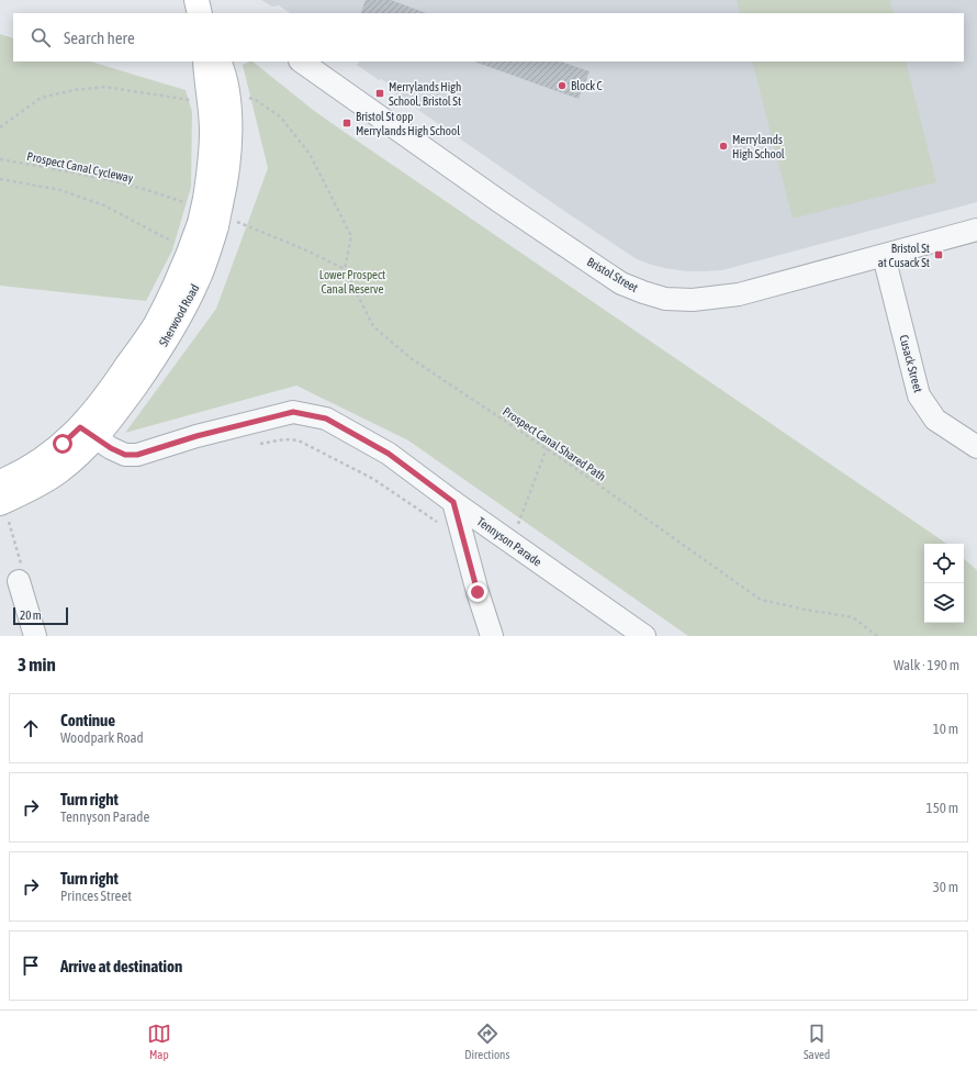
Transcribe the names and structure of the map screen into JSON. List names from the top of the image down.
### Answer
{
  "streets": {
    "main road": ["Sherwood Road"],
    "street": ["Bristol Street", "Cusack Street", "Tennyson Parade"],
    "path": ["Prospect Canal Cycleway", "Prospect Canal Shared Path"]
  },
  "crossings": [
    ["Bristol Street", "Cusack Street"],
    ["Sherwood Road", "Tennyson Parade"]
  ],
  "parks": ["Lower Prospect Canal Reserve"],
  "places": {
    "other": ["Block C", "Merrylands High School"],
    "transit": ["Merrylands High School, Bristol St", "Bristol St opp Merrylands High School", "Bristol St at Cusack St"]
  },
  "scale_bar": "20 m",
  "page": {
    "search": "Search here",
    "scale": "20 m",
    "heading": ["3 min", "Walk · 190 m"],
    "list": [
      ["Continue", "Woodpark Road", "10 m"],
      ["Turn right", "Tennyson Parade", "150 m"],
      ["Turn right", "Princes Street", "30 m"],
      "Arrive at destination"
    ],
    "nav": ["Map", "Directions", "Saved"]
  }
}
